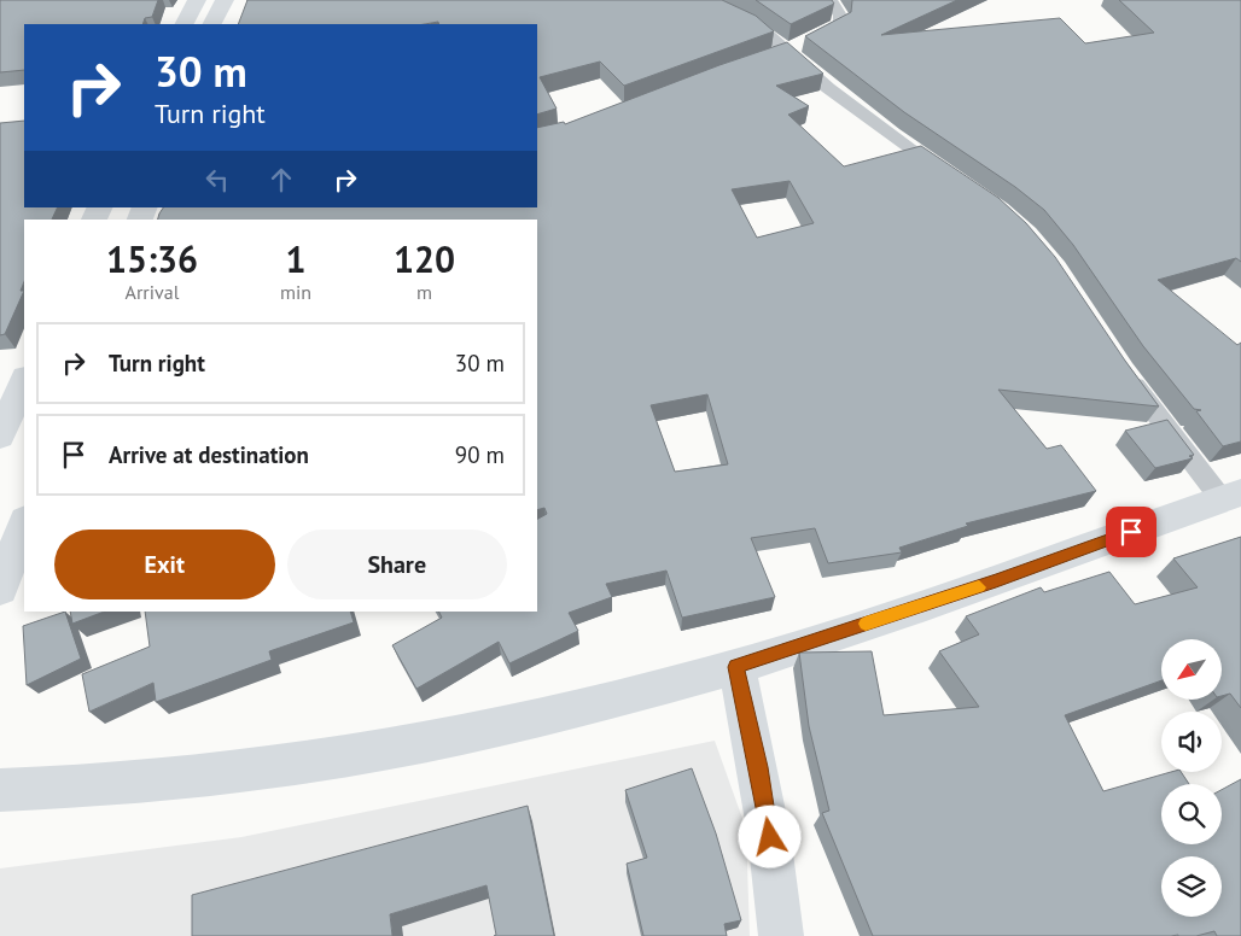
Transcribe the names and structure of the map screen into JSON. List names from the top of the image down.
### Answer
{
  "north": "bottom left",
  "page": {
    "turn": ["30 m", "Turn right"],
    "eta": [
      "15:36",
      "Arrival",
      "1",
      "min",
      "120",
      "m"
    ],
    "list": [
      {
        "name": "Turn right",
        "value": "30 m"
      },
      {
        "name": "Arrive at destination",
        "value": "90 m"
      }
    ],
    "buttons": ["Exit", "Share"]
  }
}
